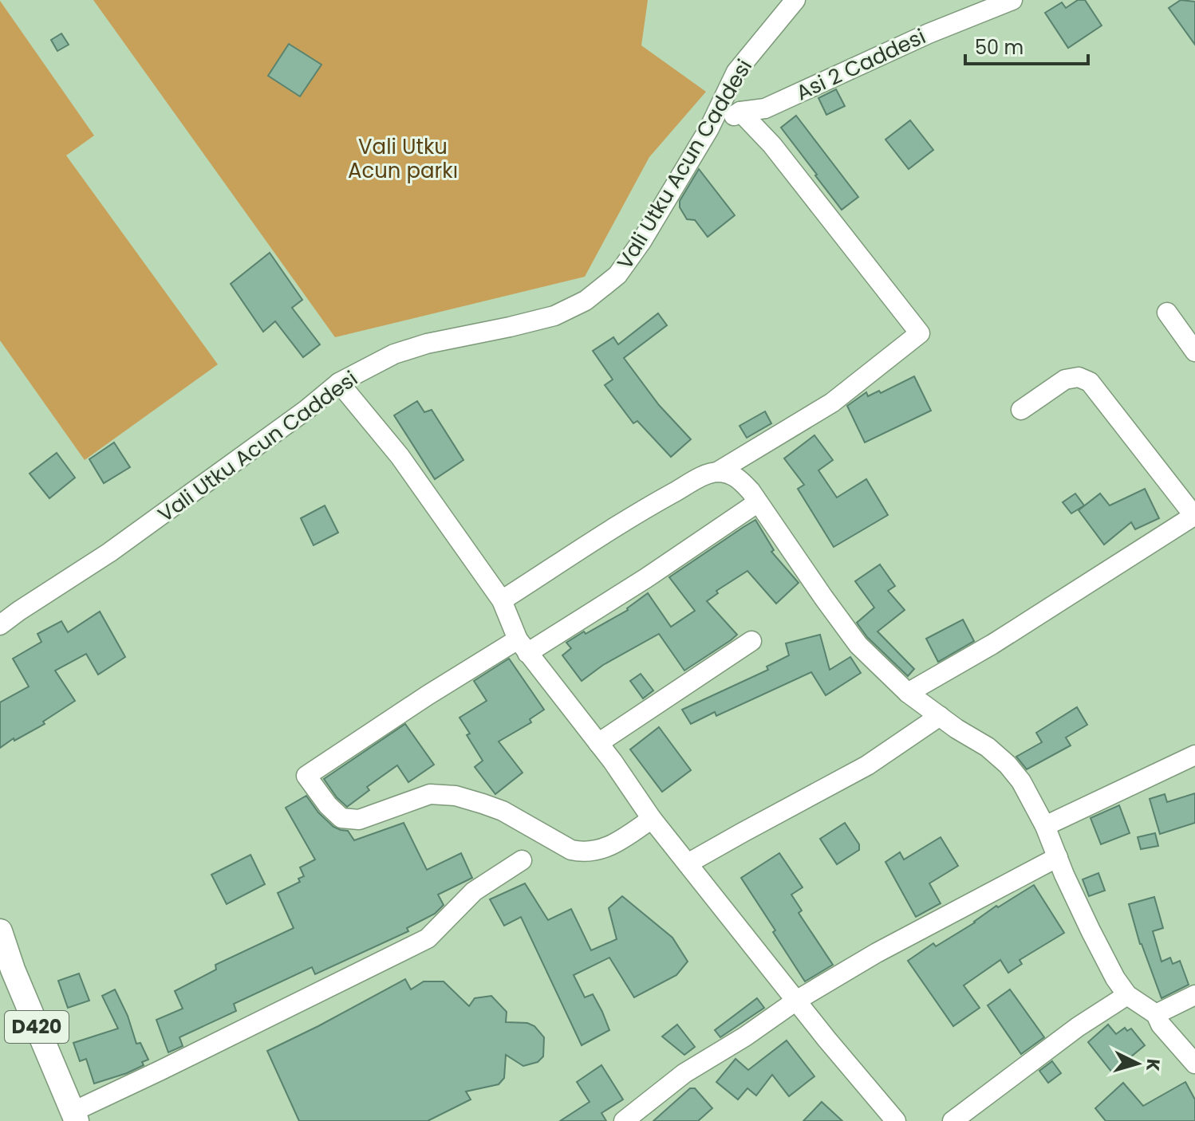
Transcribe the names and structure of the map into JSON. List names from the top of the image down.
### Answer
{
  "streets": {
    "main road": ["D420"],
    "street": ["Asi 2 Caddesi", "Vali Utku Acun Caddesi"]
  },
  "crossings": [
    ["Asi 2 Caddesi", "Vali Utku Acun Caddesi"]
  ],
  "parks": ["Vali Utku Acun parkı"],
  "scale_bar": "50 m",
  "north": "right"
}
